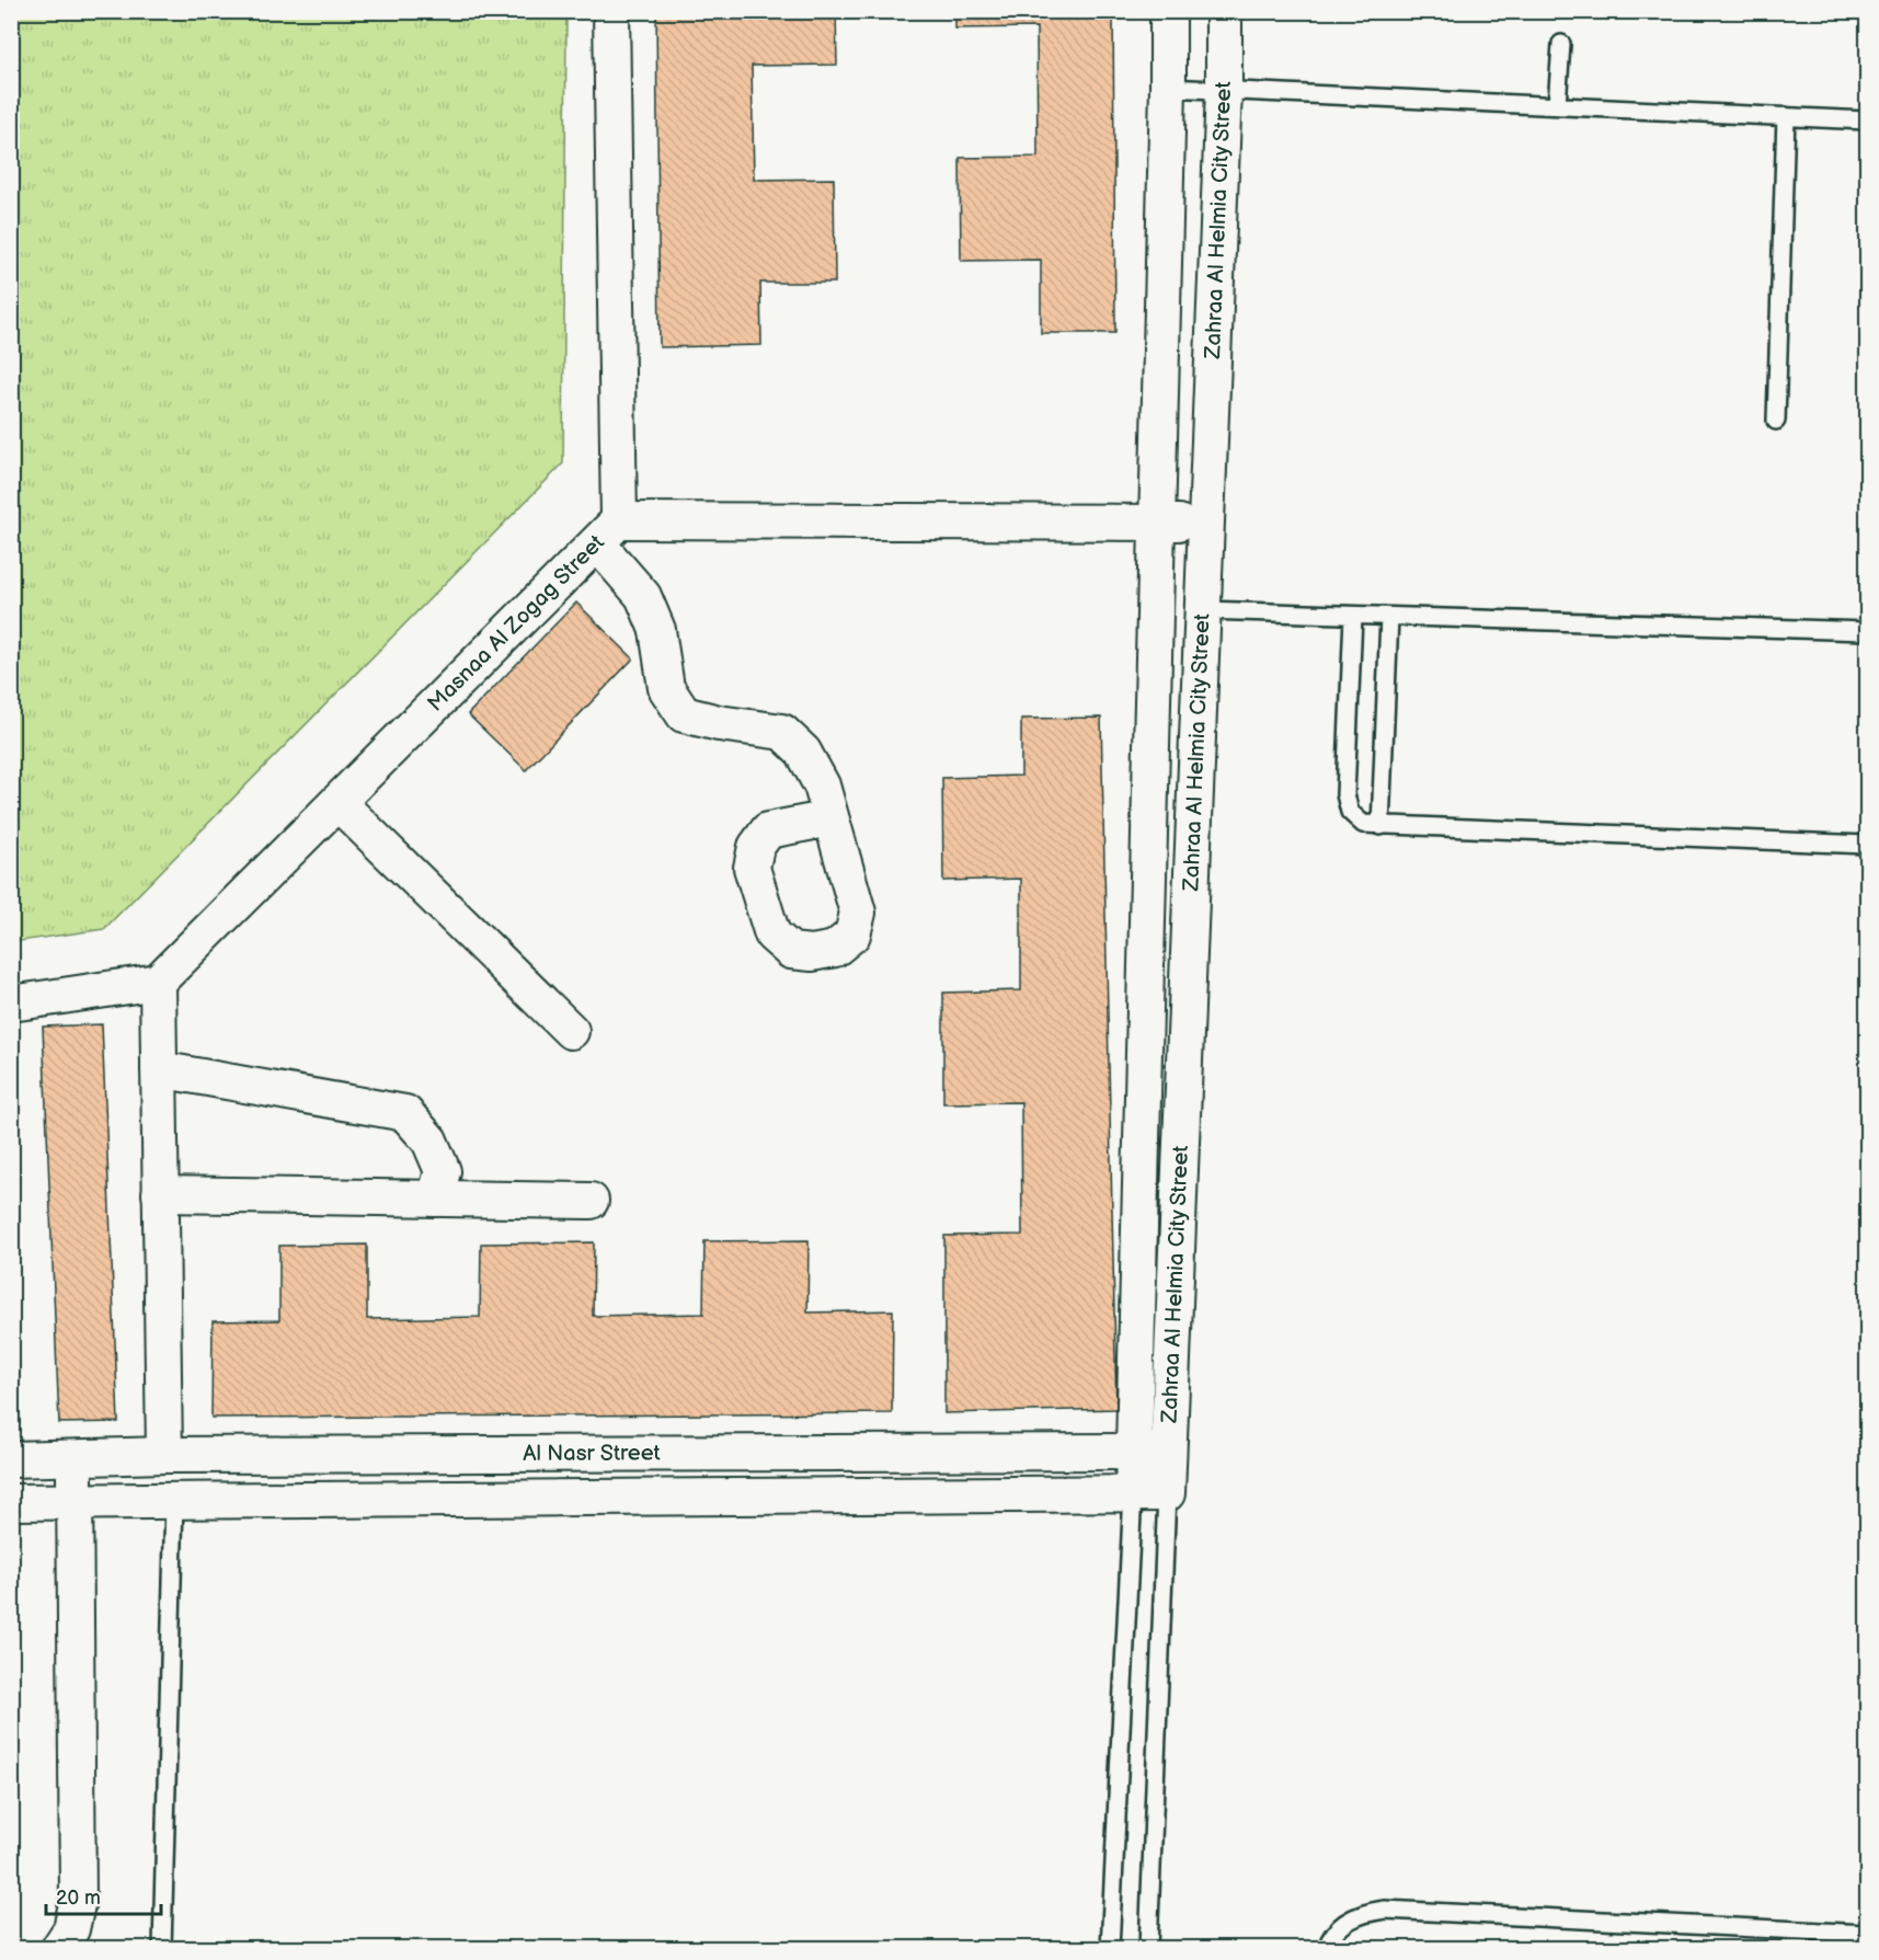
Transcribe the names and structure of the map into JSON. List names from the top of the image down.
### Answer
{
  "streets": {
    "street": ["Zahraa Al Helmia City Street", "Masnaa Al Zogag Street", "Al Nasr Street"]
  },
  "crossings": [
    ["Zahraa Al Helmia City Street", "Al Nasr Street"]
  ],
  "scale_bar": "20 m"
}
